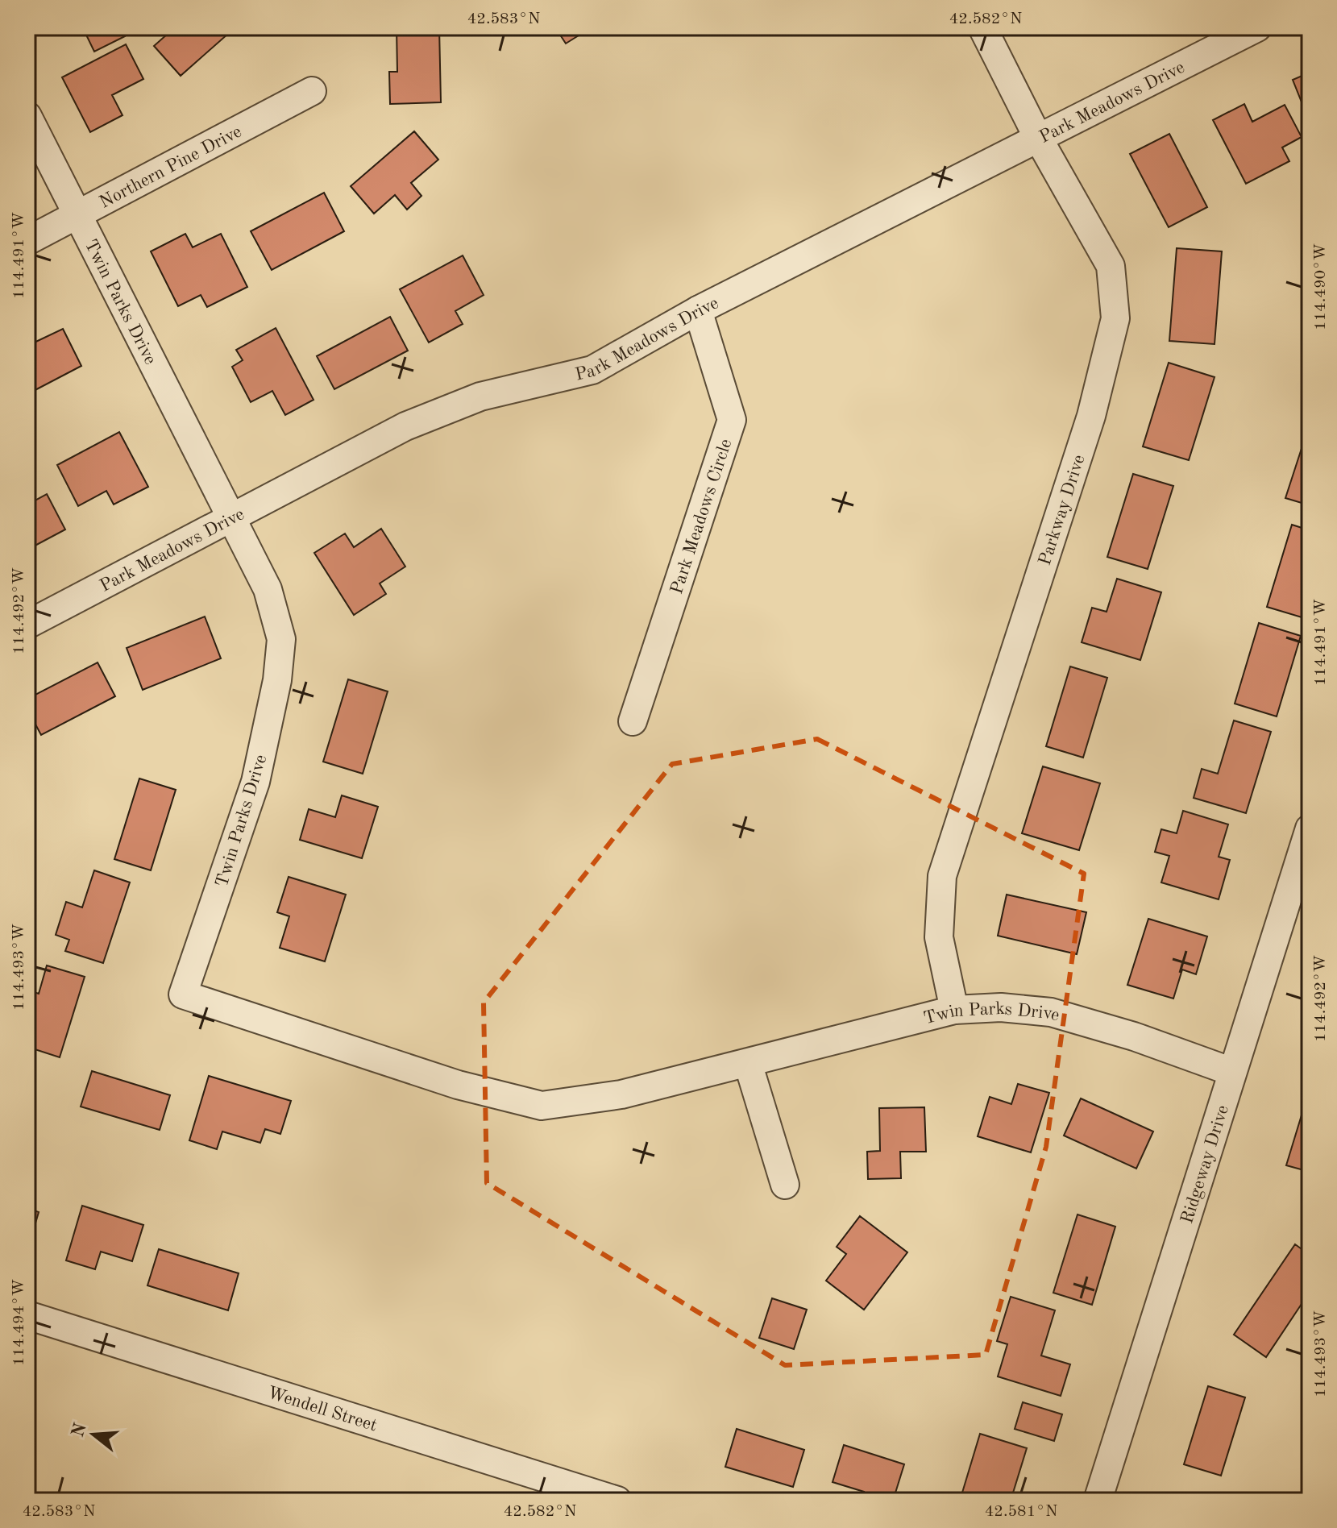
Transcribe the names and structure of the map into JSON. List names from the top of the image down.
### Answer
{
  "streets": {
    "street": [
      "Park Meadows Drive",
      "Northern Pine Drive",
      "Twin Parks Drive",
      "Parkway Drive",
      "Park Meadows Circle",
      "Ridgeway Drive",
      "Wendell Street"
    ]
  },
  "crossings": [
    ["Park Meadows Drive", "Twin Parks Drive"],
    ["Park Meadows Drive", "Parkway Drive"],
    ["Park Meadows Drive", "Park Meadows Circle"],
    ["Northern Pine Drive", "Twin Parks Drive"],
    ["Twin Parks Drive", "Parkway Drive"],
    ["Twin Parks Drive", "Ridgeway Drive"]
  ],
  "north": "left",
  "coordinates": [
    "42.583°N",
    "42.582°N",
    "114.491°W",
    "114.490°W",
    "114.492°W",
    "114.493°W",
    "114.494°W",
    "42.581°N"
  ]
}
